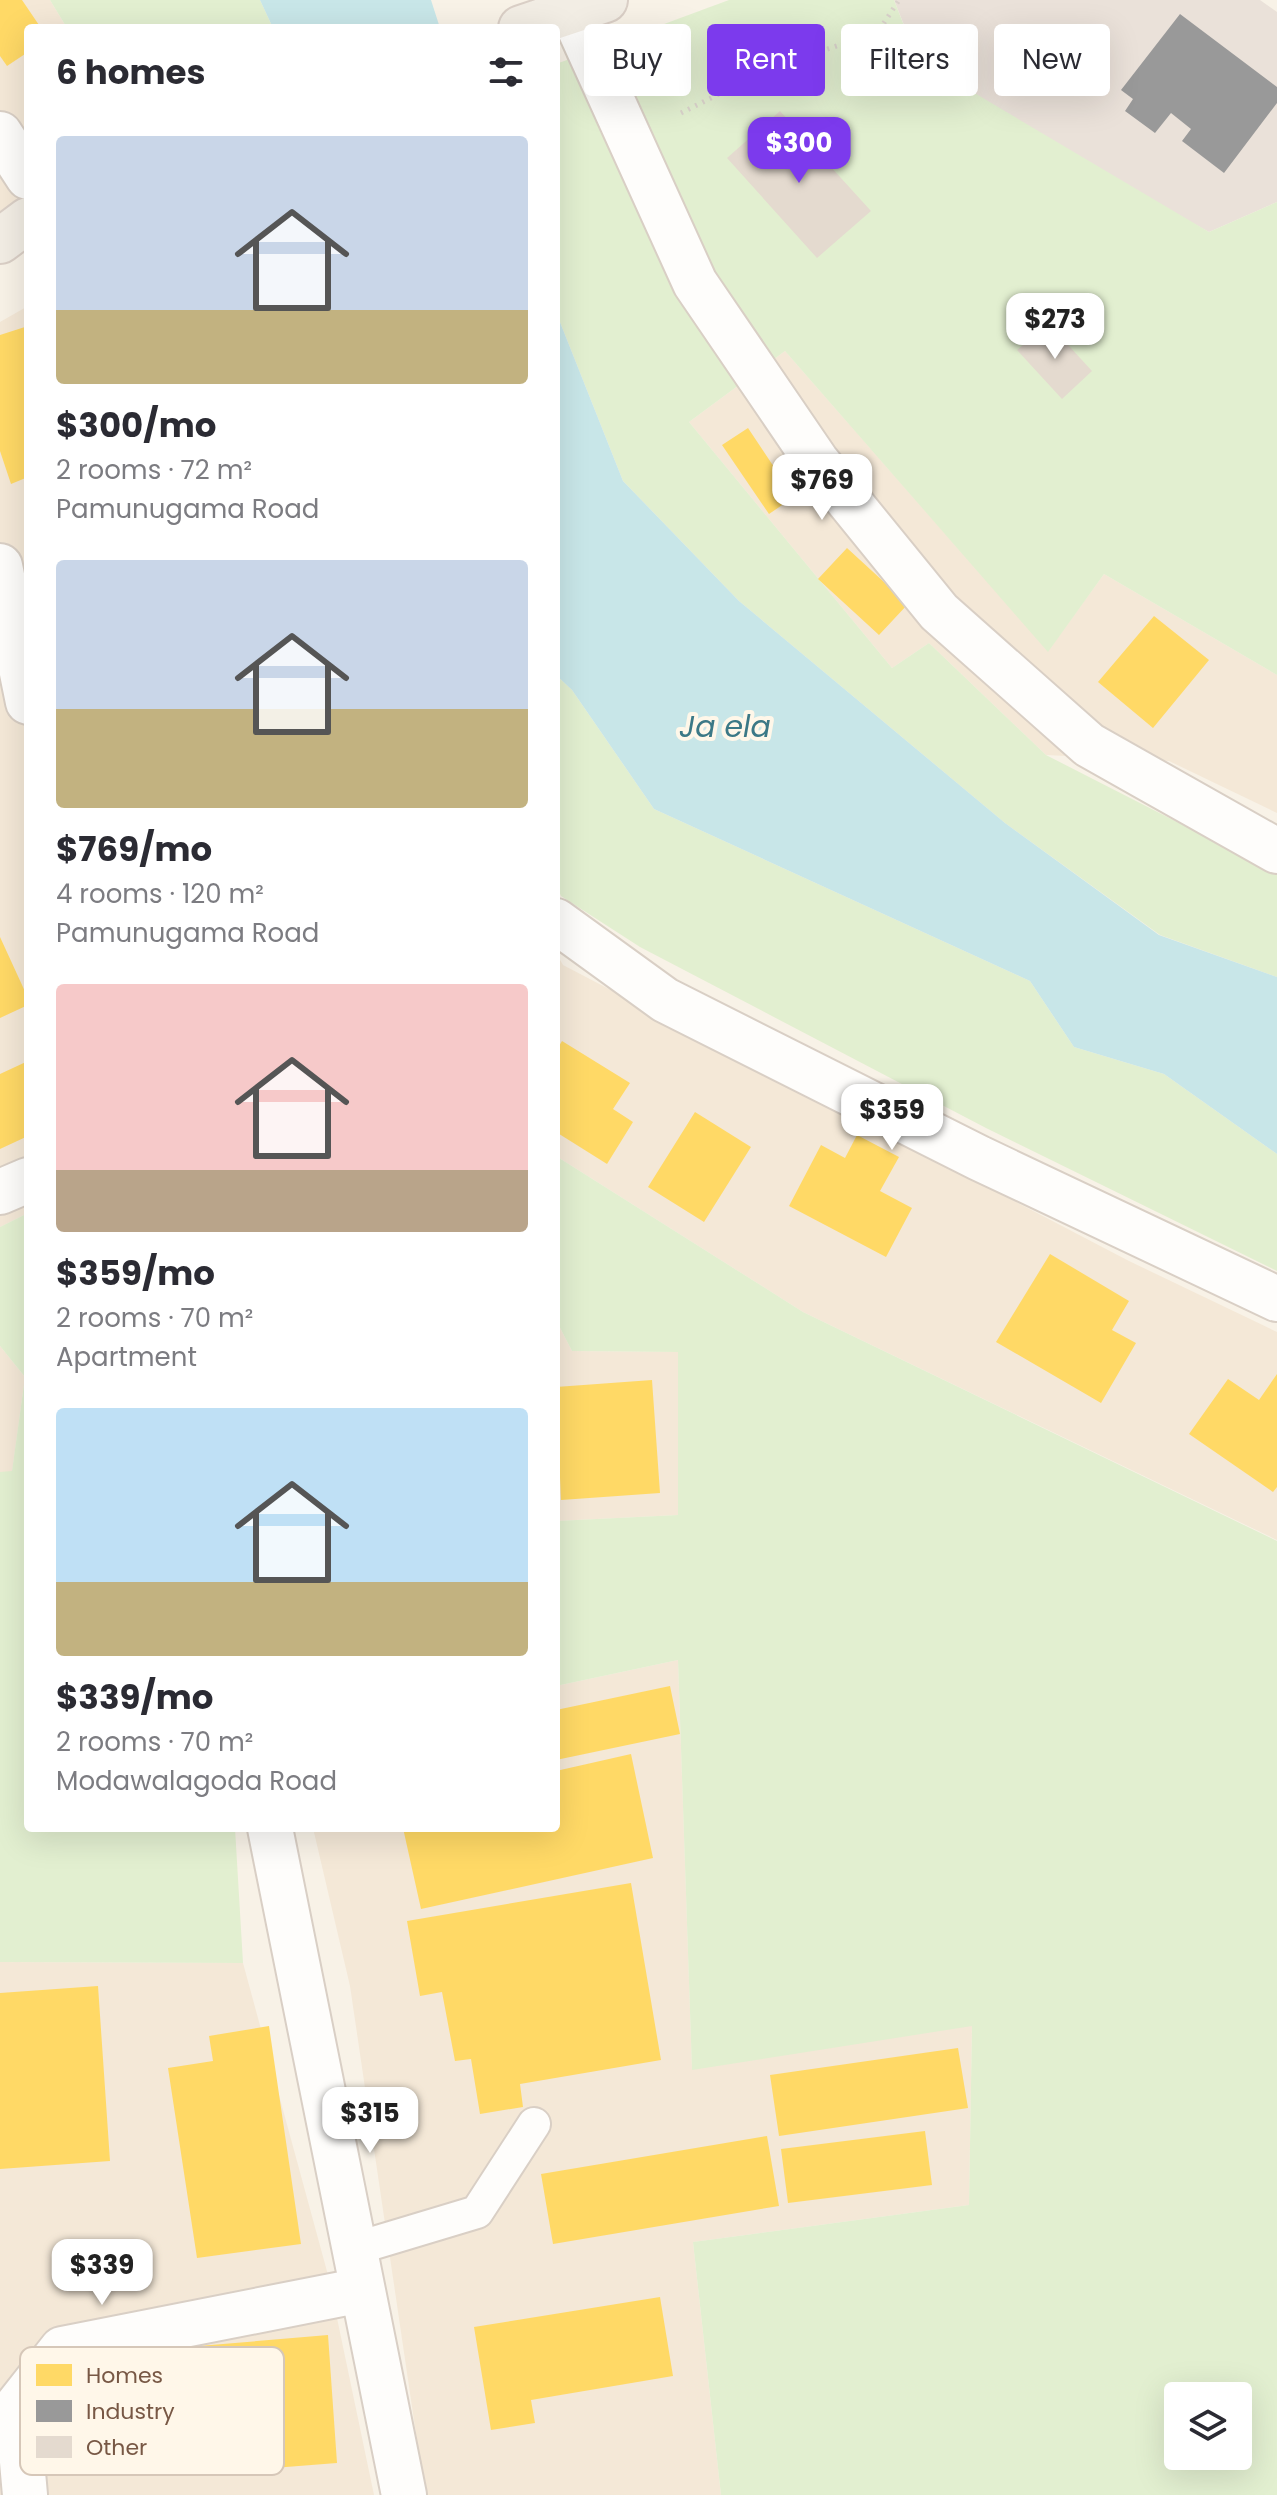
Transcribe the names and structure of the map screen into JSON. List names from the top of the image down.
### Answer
{
  "water": ["Ja ela"],
  "legend": ["Homes", "Industry", "Other"],
  "page": {
    "chip": [
      "Buy",
      "Rent",
      "Filters",
      "New"
    ],
    "heading": "6 homes",
    "price": [
      "$300",
      "$273",
      "$769",
      "$359",
      "$315",
      "$339"
    ],
    "list": [
      {
        "name": "$300/mo",
        "note": "2 rooms · 72 m² · Pamunugama Road"
      },
      {
        "name": "$769/mo",
        "note": "4 rooms · 120 m² · Pamunugama Road"
      },
      {
        "name": "$359/mo",
        "note": "2 rooms · 70 m² · Apartment"
      },
      {
        "name": "$339/mo",
        "note": "2 rooms · 70 m² · Modawalagoda Road"
      }
    ]
  }
}
